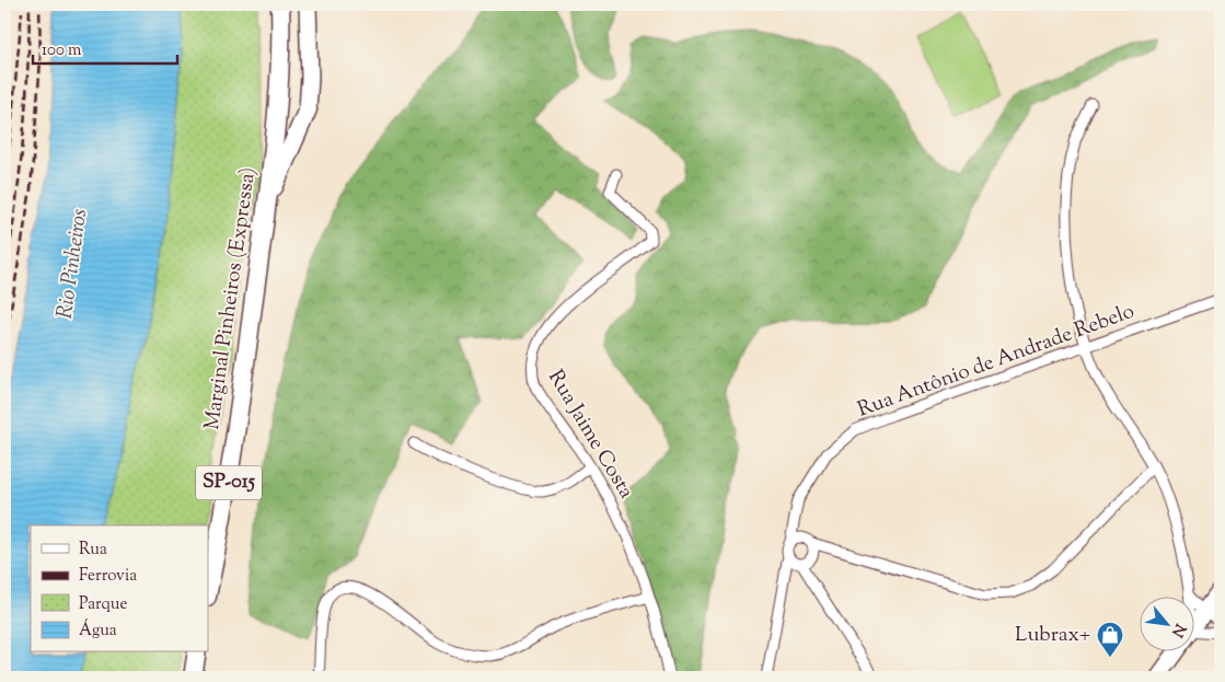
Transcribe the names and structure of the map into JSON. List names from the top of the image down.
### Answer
{
  "streets": {
    "highway": ["Marginal Pinheiros (Expressa)", "SP-015"],
    "street": ["Rua Antônio de Andrade Rebelo", "Rua Jaime Costa"]
  },
  "water": ["Rio Pinheiros"],
  "places": {
    "shop": ["Lubrax+"]
  },
  "legend": [
    "Rua",
    "Ferrovia",
    "Parque",
    "Água"
  ],
  "scale_bar": "100 m",
  "north": "bottom right"
}
